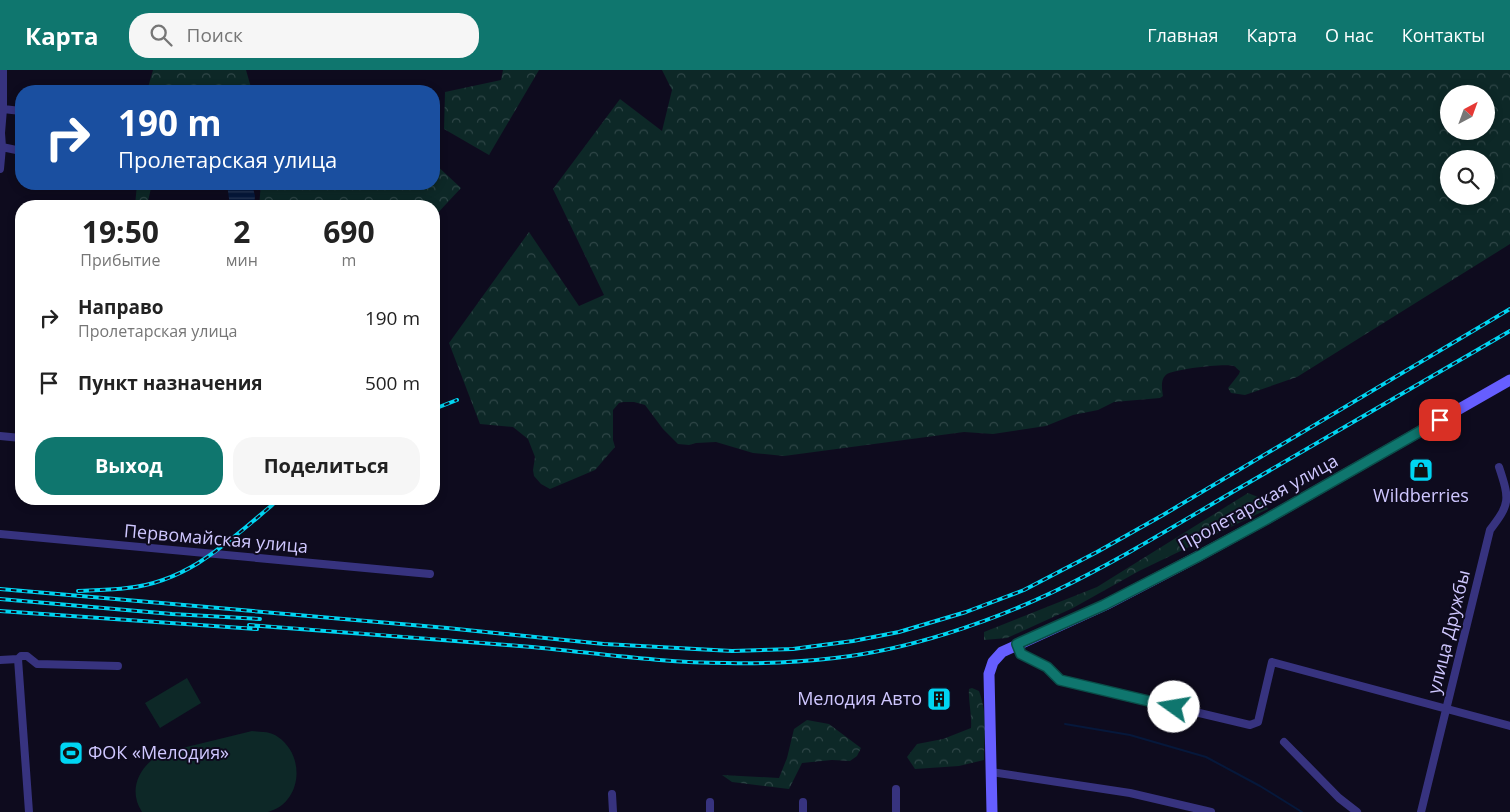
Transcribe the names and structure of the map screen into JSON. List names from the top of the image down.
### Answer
{
  "streets": {
    "main road": ["Пролетарская улица"],
    "street": ["Первомайская улица", "улица Дружбы"]
  },
  "places": {
    "shop": ["Wildberries"],
    "building": ["Мелодия Авто"],
    "sports": ["ФОК «Мелодия»"]
  },
  "north": "top right",
  "page": {
    "header": "Карта",
    "search": "Поиск",
    "nav": [
      "Главная",
      "Карта",
      "О нас",
      "Контакты"
    ],
    "turn": ["190 m", "Пролетарская улица"],
    "eta": [
      "19:50",
      "Прибытие",
      "2",
      "мин",
      "690",
      "m"
    ],
    "list": [
      {
        "name": "Направо",
        "note": "Пролетарская улица",
        "value": "190 m"
      },
      {
        "name": "Пункт назначения",
        "value": "500 m"
      }
    ],
    "buttons": ["Выход", "Поделиться"]
  }
}
